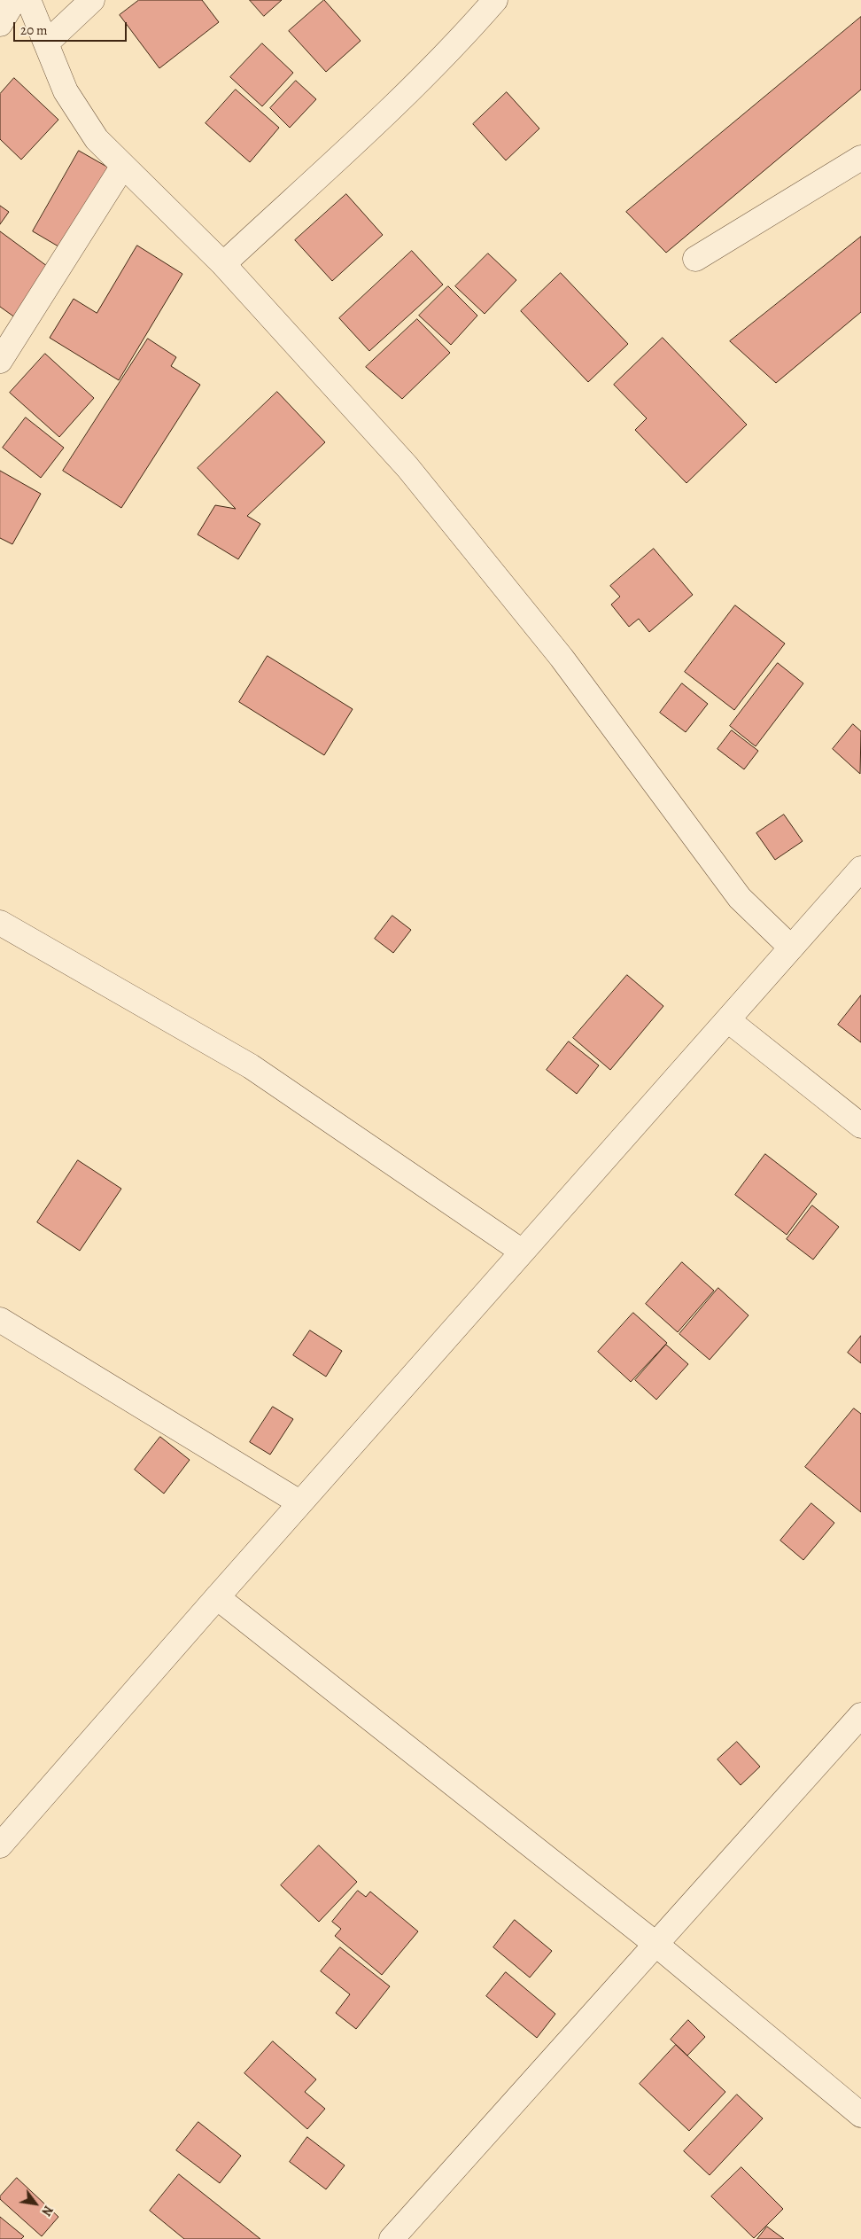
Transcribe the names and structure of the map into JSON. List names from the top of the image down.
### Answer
{
  "scale_bar": "20 m",
  "north": "bottom right"
}
